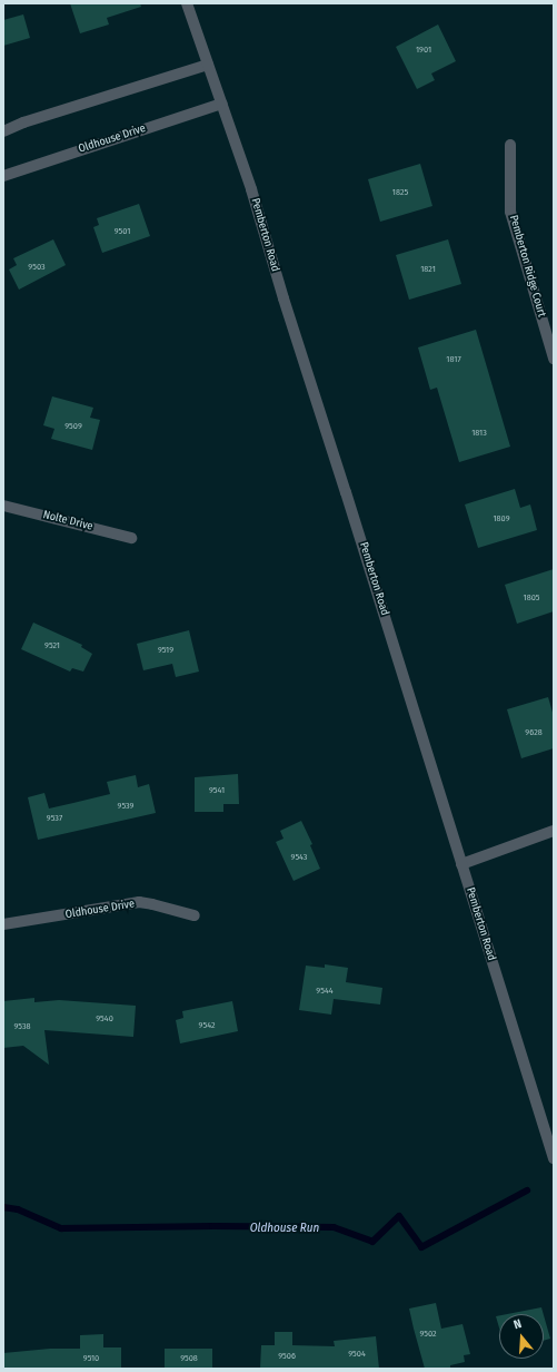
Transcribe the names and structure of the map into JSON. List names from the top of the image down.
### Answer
{
  "streets": {
    "street": [
      "Oldhouse Drive",
      "Pemberton Road",
      "Pemberton Ridge Court",
      "Nolte Drive"
    ]
  },
  "crossings": [
    ["Oldhouse Drive", "Pemberton Road"]
  ],
  "water": ["Oldhouse Run"],
  "house_numbers": [
    "1901",
    "1825",
    "9501",
    "9503",
    "1821",
    "1817",
    "9509",
    "1813",
    "1809",
    "1805",
    "9521",
    "9519",
    "9628",
    "9541",
    "9539",
    "9537",
    "9543",
    "9544",
    "9540",
    "9542",
    "9538",
    "9502",
    "9504",
    "9506",
    "9510",
    "9508"
  ],
  "north": "top"
}
